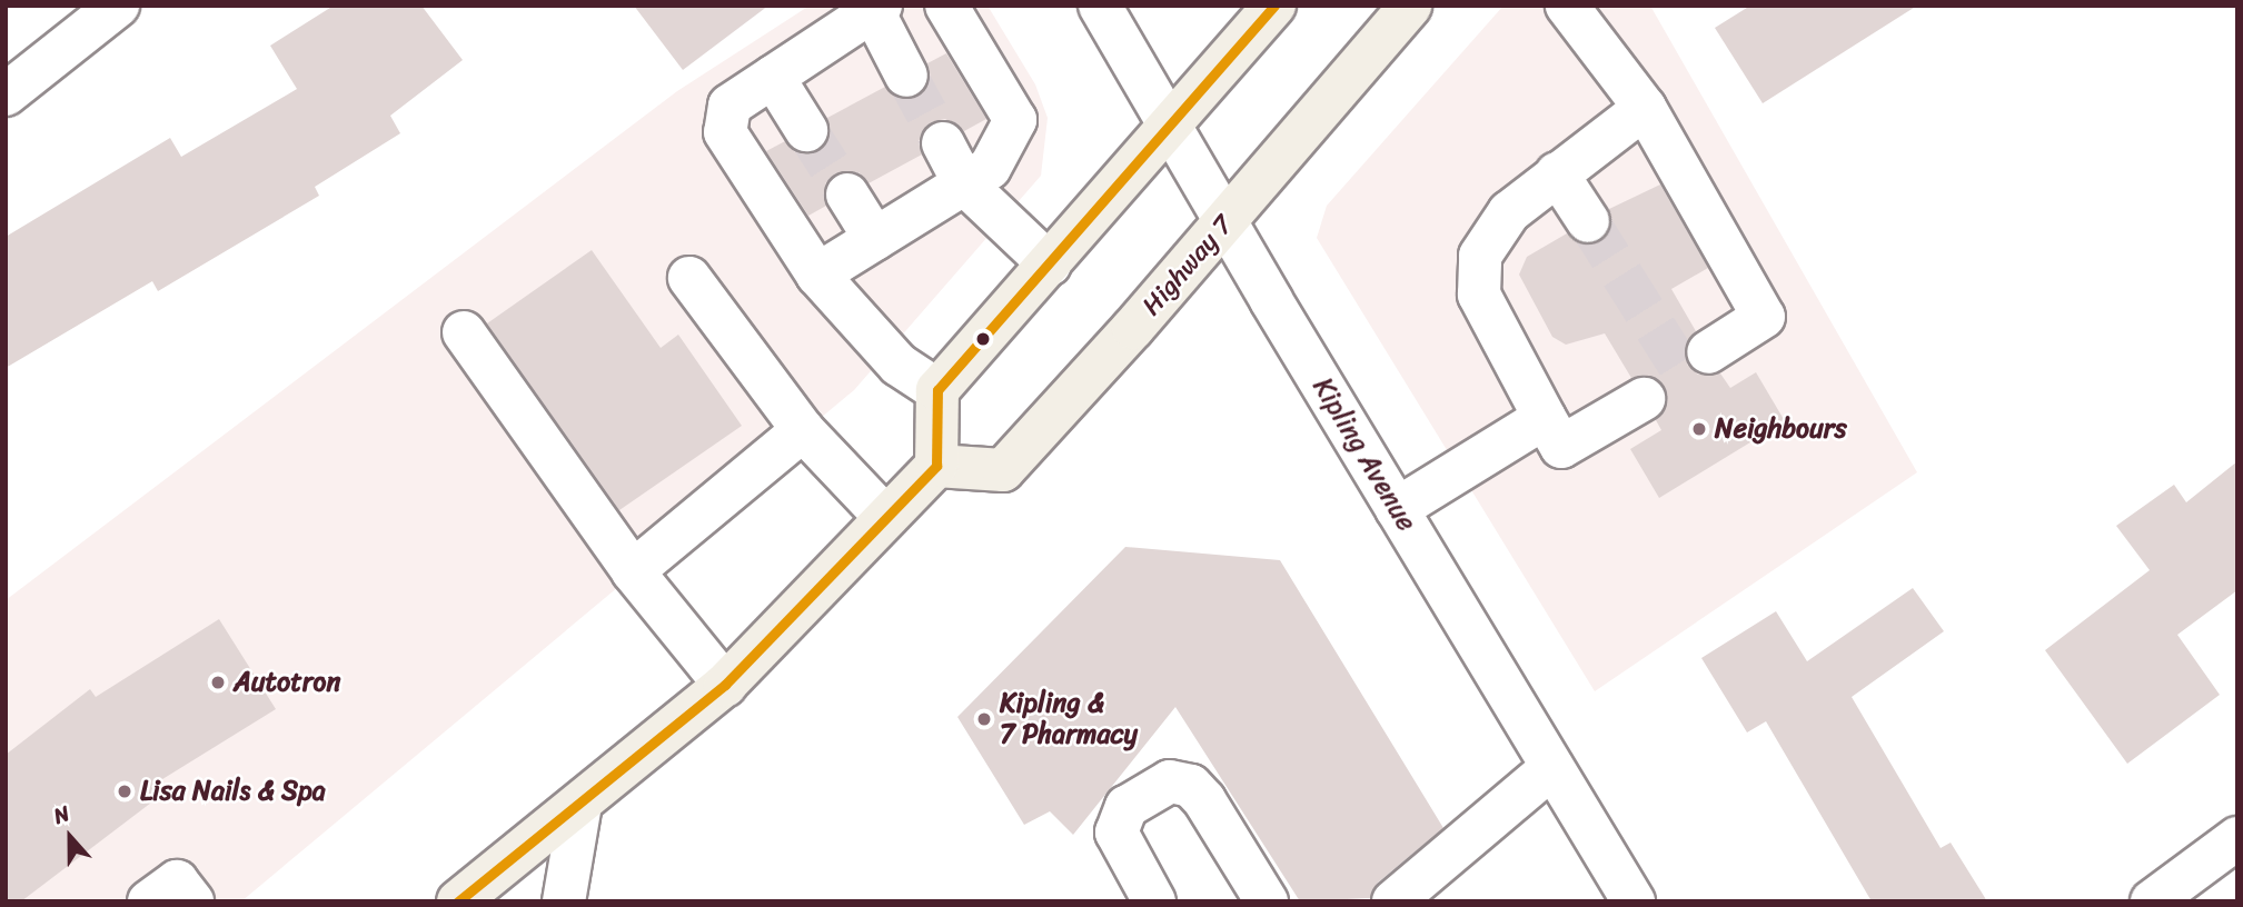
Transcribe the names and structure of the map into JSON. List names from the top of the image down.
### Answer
{
  "streets": {
    "main road": ["Highway 7"],
    "street": ["Kipling Avenue"]
  },
  "crossings": [
    ["Highway 7", "Kipling Avenue"]
  ],
  "places": [
    "Neighbours",
    "Autotron",
    "Kipling & 7 Pharmacy",
    "Lisa Nails & Spa"
  ],
  "north": "top"
}
